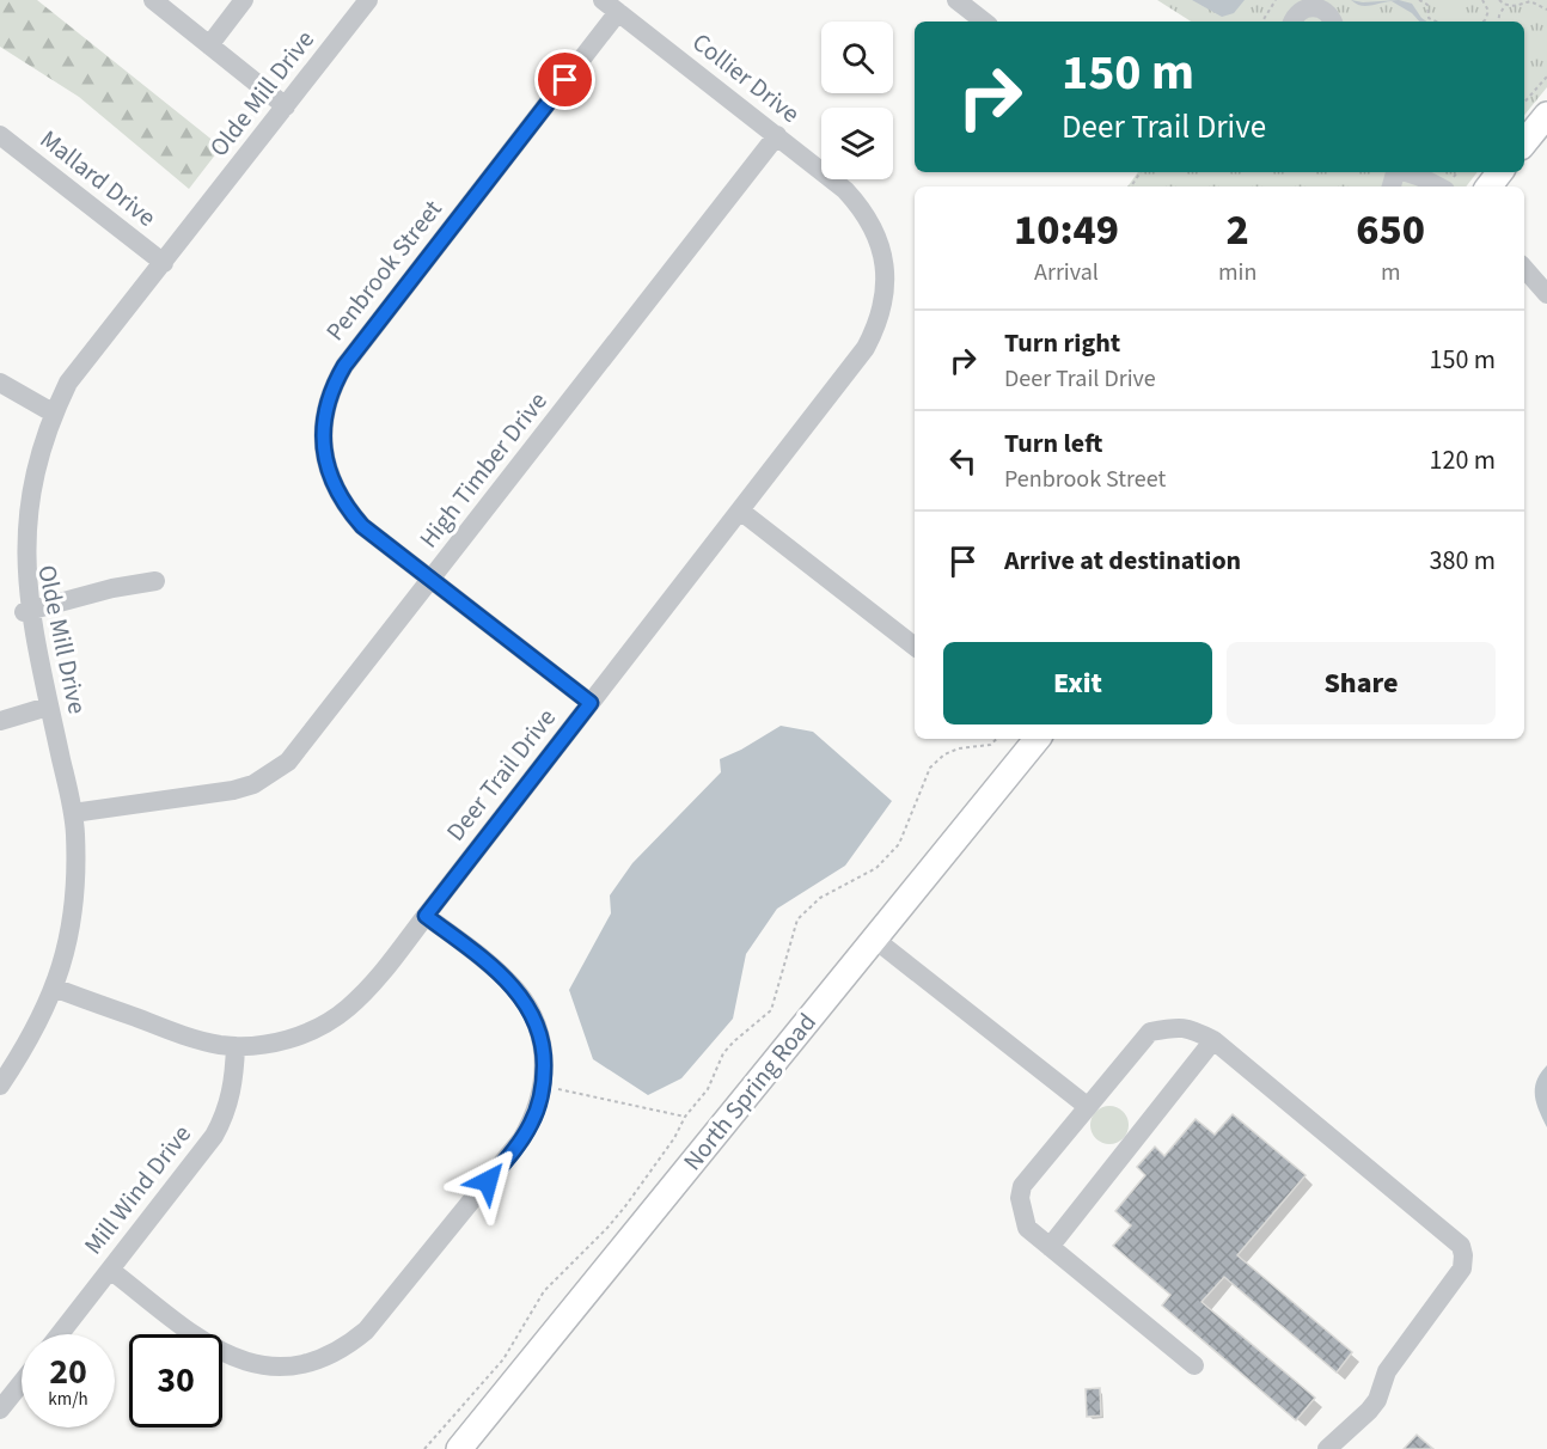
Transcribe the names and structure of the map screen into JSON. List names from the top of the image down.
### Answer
{
  "streets": {
    "main road": ["North Spring Road"],
    "street": [
      "Collier Drive",
      "Olde Mill Drive",
      "Mallard Drive",
      "Penbrook Street",
      "High Timber Drive",
      "Deer Trail Drive",
      "Mill Wind Drive"
    ]
  },
  "crossings": [
    ["Collier Drive", "Penbrook Street"],
    ["Collier Drive", "High Timber Drive"],
    ["Collier Drive", "Deer Trail Drive"],
    ["Olde Mill Drive", "Mallard Drive"],
    ["Olde Mill Drive", "High Timber Drive"],
    ["Olde Mill Drive", "Deer Trail Drive"],
    ["Penbrook Street", "High Timber Drive"],
    ["Penbrook Street", "Deer Trail Drive"],
    ["Deer Trail Drive", "Mill Wind Drive"]
  ],
  "page": {
    "turn": ["150 m", "Deer Trail Drive"],
    "eta": [
      "10:49",
      "Arrival",
      "2",
      "min",
      "650",
      "m"
    ],
    "list": [
      {
        "name": "Turn right",
        "note": "Deer Trail Drive",
        "value": "150 m"
      },
      {
        "name": "Turn left",
        "note": "Penbrook Street",
        "value": "120 m"
      },
      {
        "name": "Arrive at destination",
        "value": "380 m"
      }
    ],
    "buttons": ["Exit", "Share"],
    "speed": "20 km/h",
    "limit": "30"
  }
}
